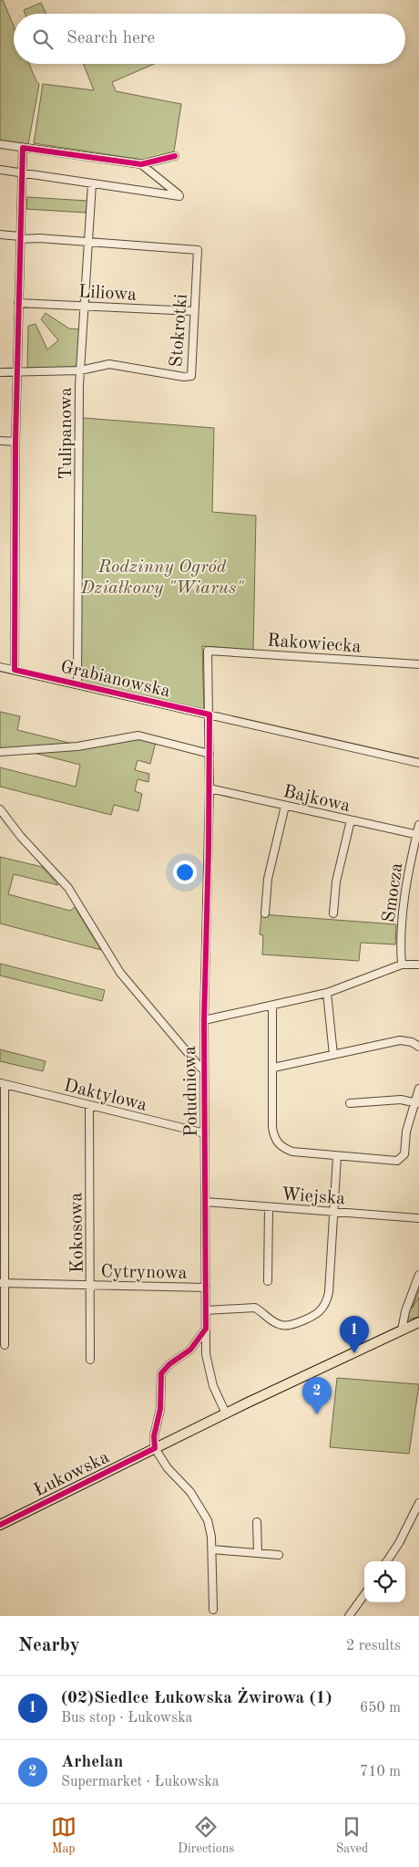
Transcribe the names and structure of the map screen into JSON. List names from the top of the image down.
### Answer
{
  "streets": {
    "main road": ["Łukowska"],
    "street": [
      "Liliowa",
      "Stokrotki",
      "Tulipanowa",
      "Rakowiecka",
      "Grabianowska",
      "Bajkowa",
      "Smocza",
      "Południowa",
      "Daktylowa",
      "Wiejska",
      "Kokosowa",
      "Cytrynowa"
    ]
  },
  "crossings": [
    ["Liliowa", "Stokrotki"],
    ["Liliowa", "Tulipanowa"],
    ["Stokrotki", "Tulipanowa"],
    ["Tulipanowa", "Grabianowska"],
    ["Rakowiecka", "Południowa"],
    ["Grabianowska", "Południowa"],
    ["Bajkowa", "Smocza"],
    ["Bajkowa", "Południowa"],
    ["Południowa", "Daktylowa"],
    ["Południowa", "Wiejska"],
    ["Południowa", "Cytrynowa"],
    ["Południowa", "Łukowska"],
    ["Daktylowa", "Kokosowa"],
    ["Kokosowa", "Cytrynowa"]
  ],
  "parks": ["Rodzinny Ogród Działkowy \"Wiarus\""],
  "page": {
    "search": "Search here",
    "pins": ["1", "2"],
    "heading": ["Nearby", "2 results"],
    "list": [
      {
        "mark": "1",
        "name": "(02)Siedlce Łukowska Żwirowa (1)",
        "note": "Bus stop · Łukowska",
        "value": "650 m"
      },
      {
        "mark": "2",
        "name": "Arhelan",
        "note": "Supermarket · Łukowska",
        "value": "710 m"
      }
    ],
    "nav": ["Map", "Directions", "Saved"]
  }
}
